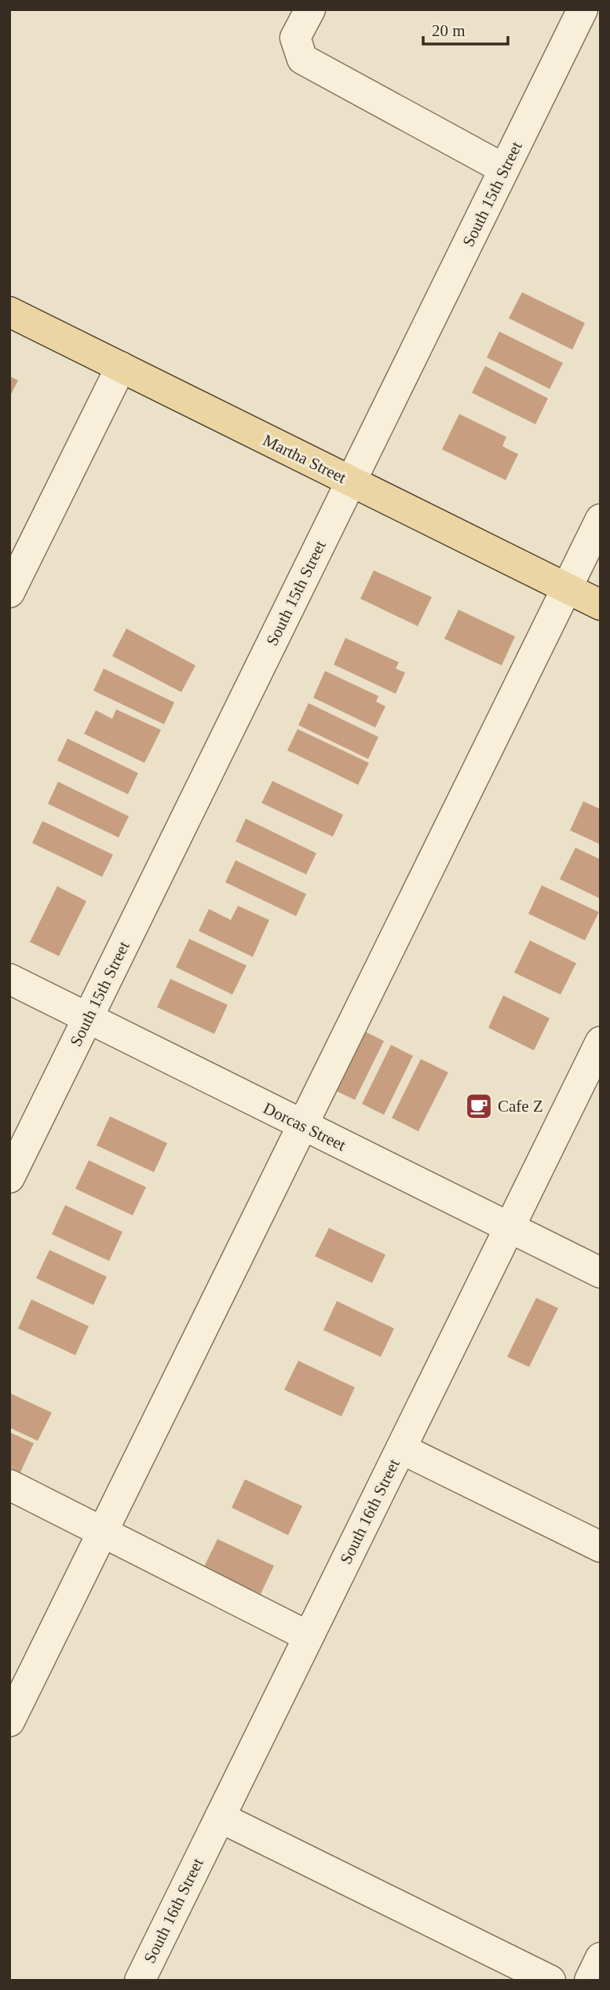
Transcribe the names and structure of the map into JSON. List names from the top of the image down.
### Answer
{
  "streets": {
    "main road": ["Martha Street"],
    "street": ["South 15th Street", "Dorcas Street", "South 16th Street"]
  },
  "crossings": [
    ["South 15th Street", "Martha Street"],
    ["South 15th Street", "Dorcas Street"],
    ["Dorcas Street", "South 16th Street"]
  ],
  "places": {
    "cafe": ["Cafe Z"]
  },
  "scale_bar": "20 m"
}
